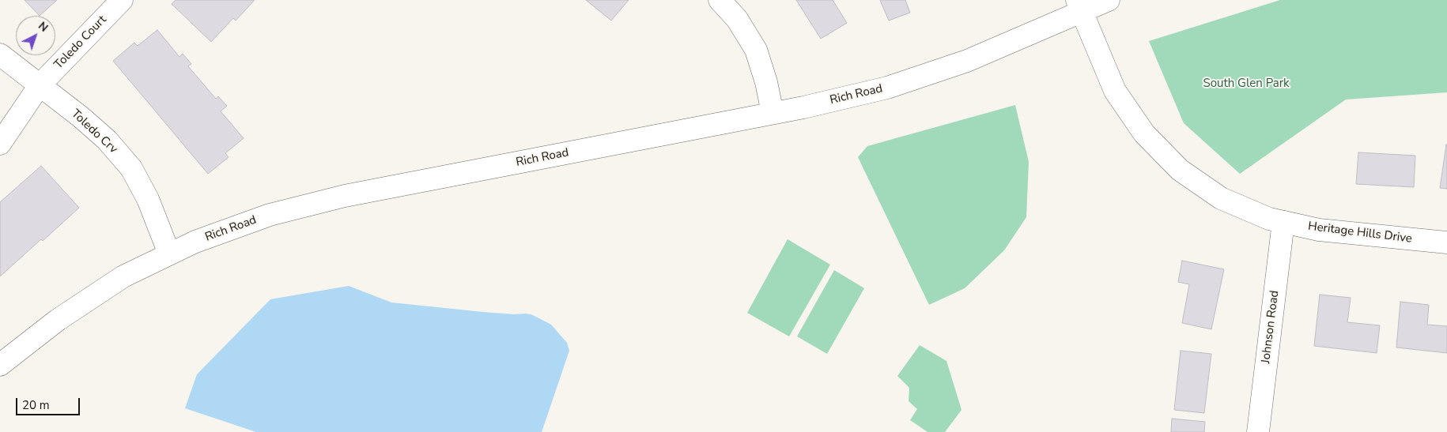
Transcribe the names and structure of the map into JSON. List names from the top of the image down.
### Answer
{
  "streets": {
    "street": [
      "Toledo Court",
      "Rich Road",
      "Toledo Crv",
      "Heritage Hills Drive",
      "Johnson Road"
    ]
  },
  "crossings": [
    ["Toledo Court", "Toledo Crv"],
    ["Rich Road", "Toledo Crv"],
    ["Rich Road", "Heritage Hills Drive"],
    ["Heritage Hills Drive", "Johnson Road"]
  ],
  "parks": ["South Glen Park"],
  "scale_bar": "20 m",
  "north": "top right"
}
